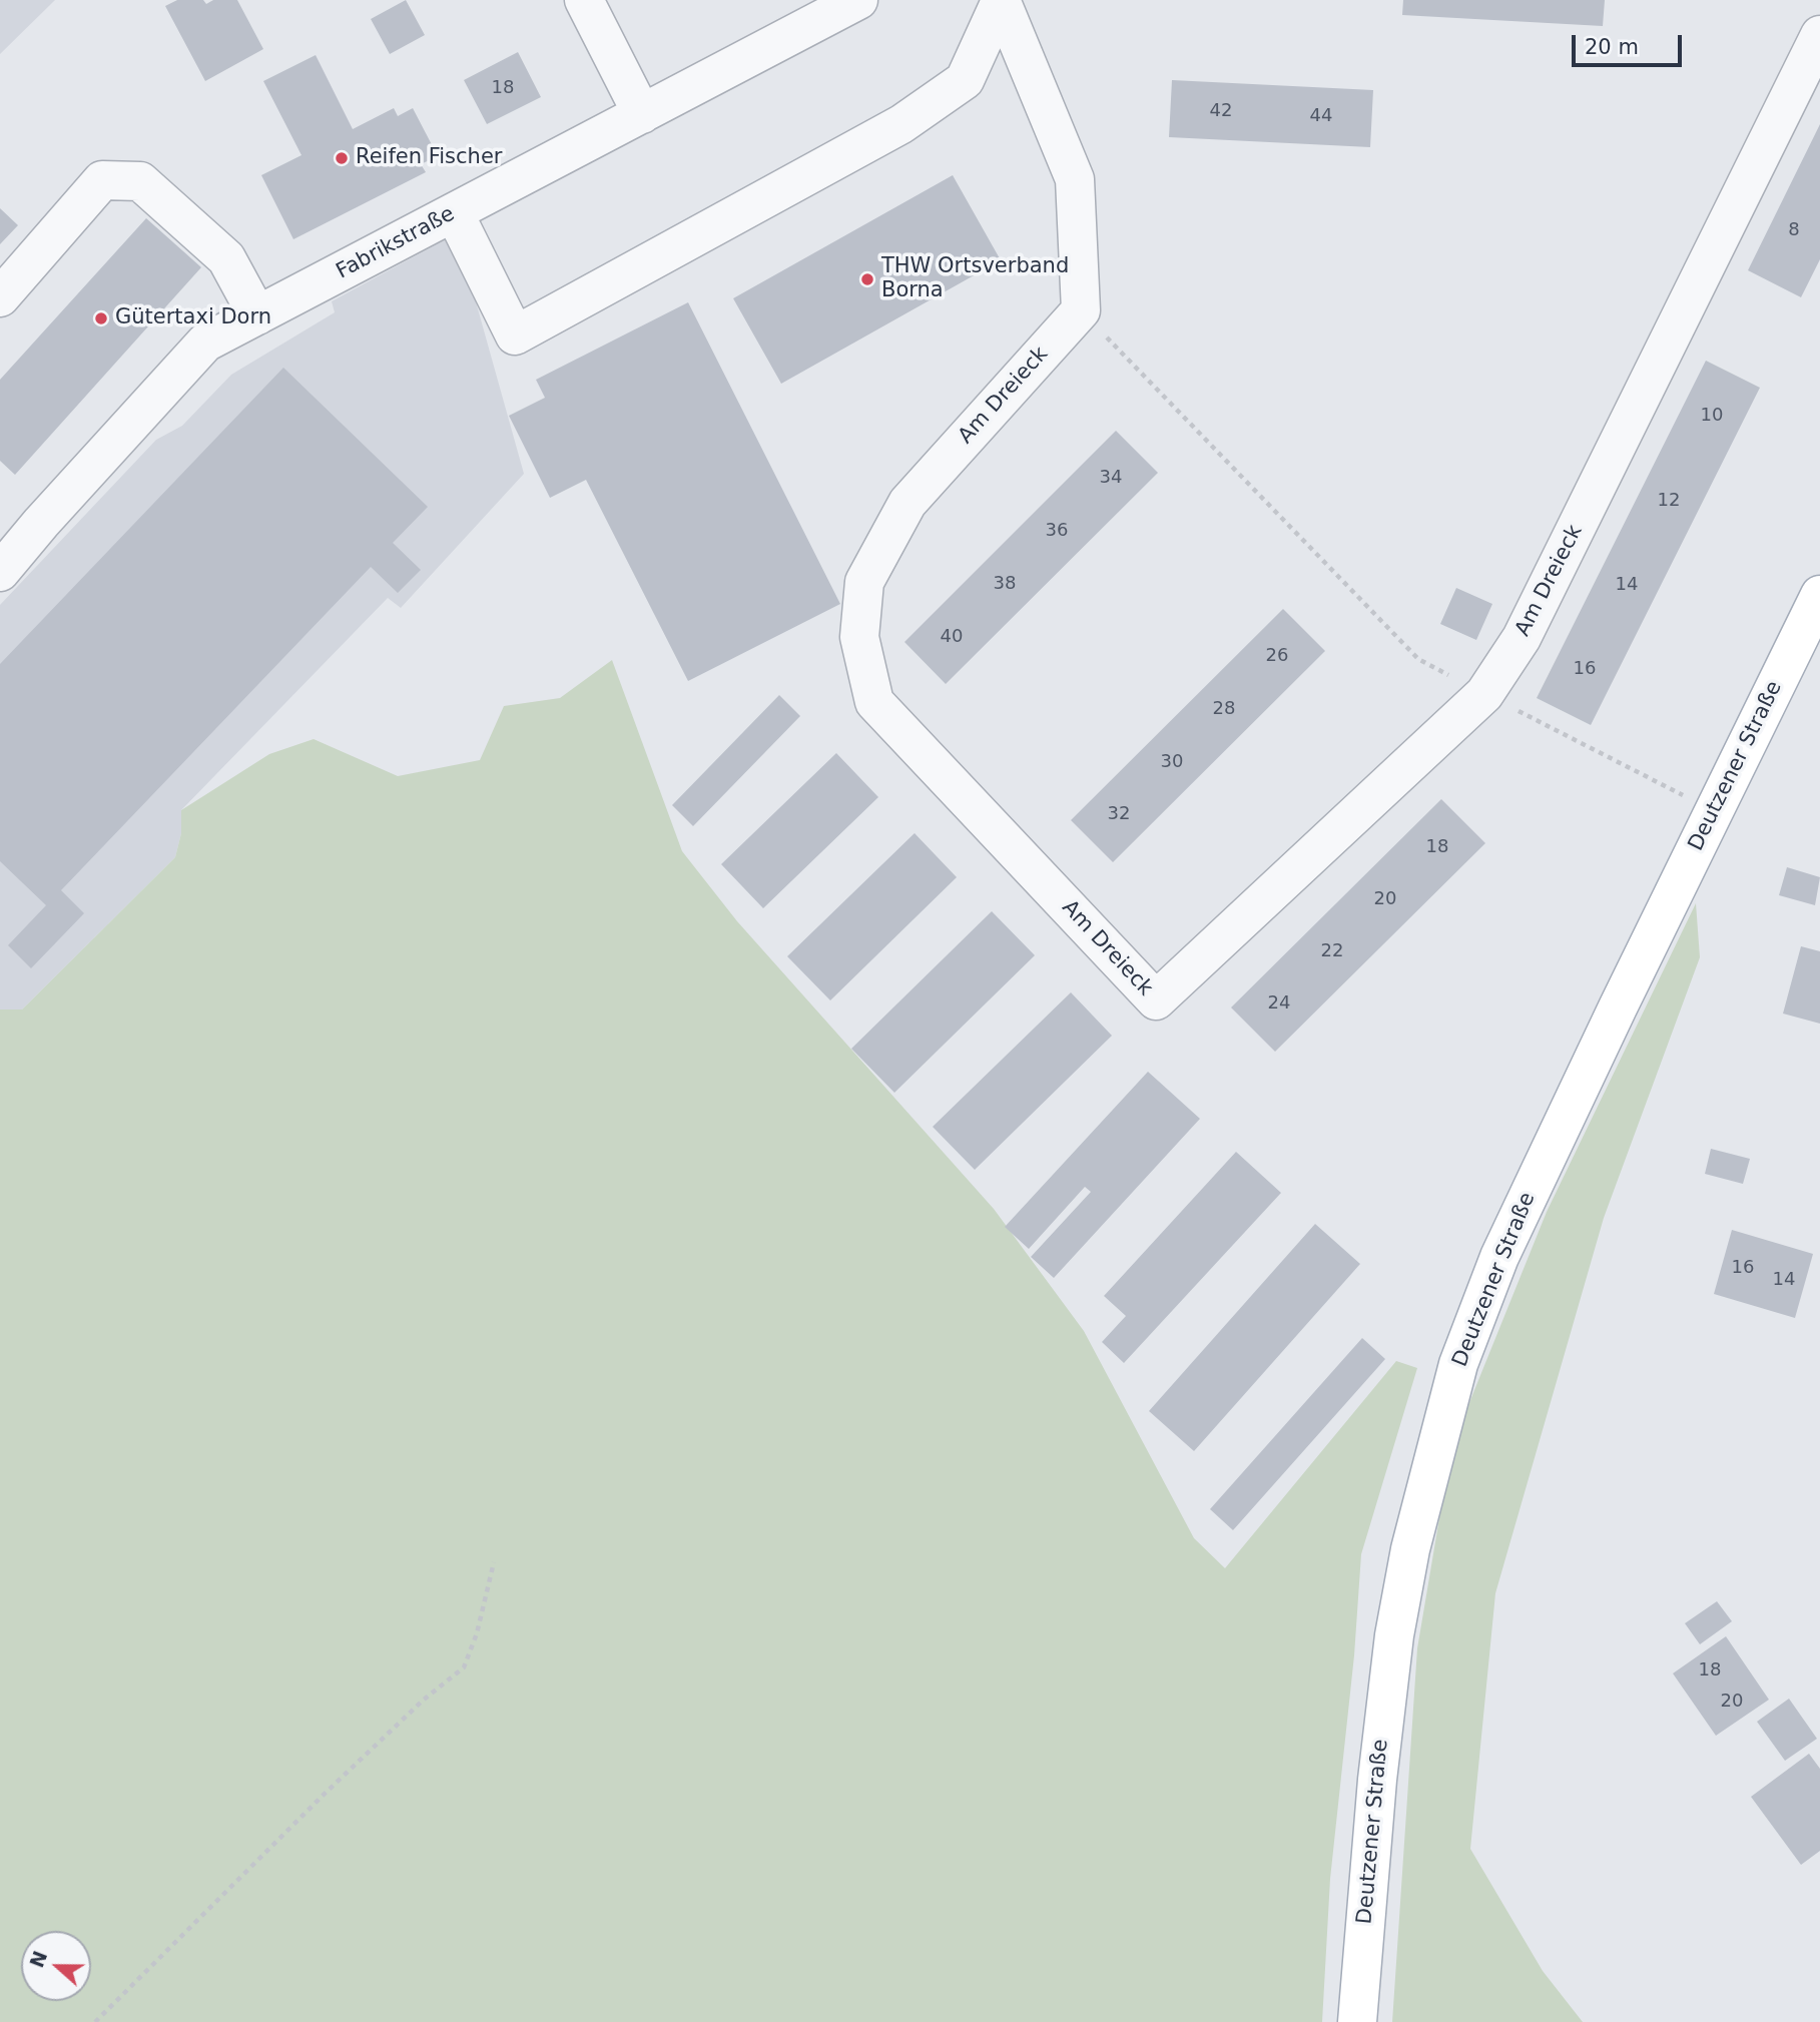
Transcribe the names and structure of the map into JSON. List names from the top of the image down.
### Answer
{
  "streets": {
    "main road": ["Deutzener Straße"],
    "street": ["Fabrikstraße", "Am Dreieck"]
  },
  "places": ["Reifen Fischer", "THW Ortsverband Borna", "Gütertaxi Dorn"],
  "house_numbers": [
    "18",
    "42",
    "44",
    "8",
    "10",
    "34",
    "12",
    "36",
    "38",
    "14",
    "40",
    "26",
    "16",
    "28",
    "30",
    "32",
    "18",
    "20",
    "22",
    "24",
    "16",
    "14",
    "18",
    "20"
  ],
  "scale_bar": "20 m",
  "north": "left"
}
